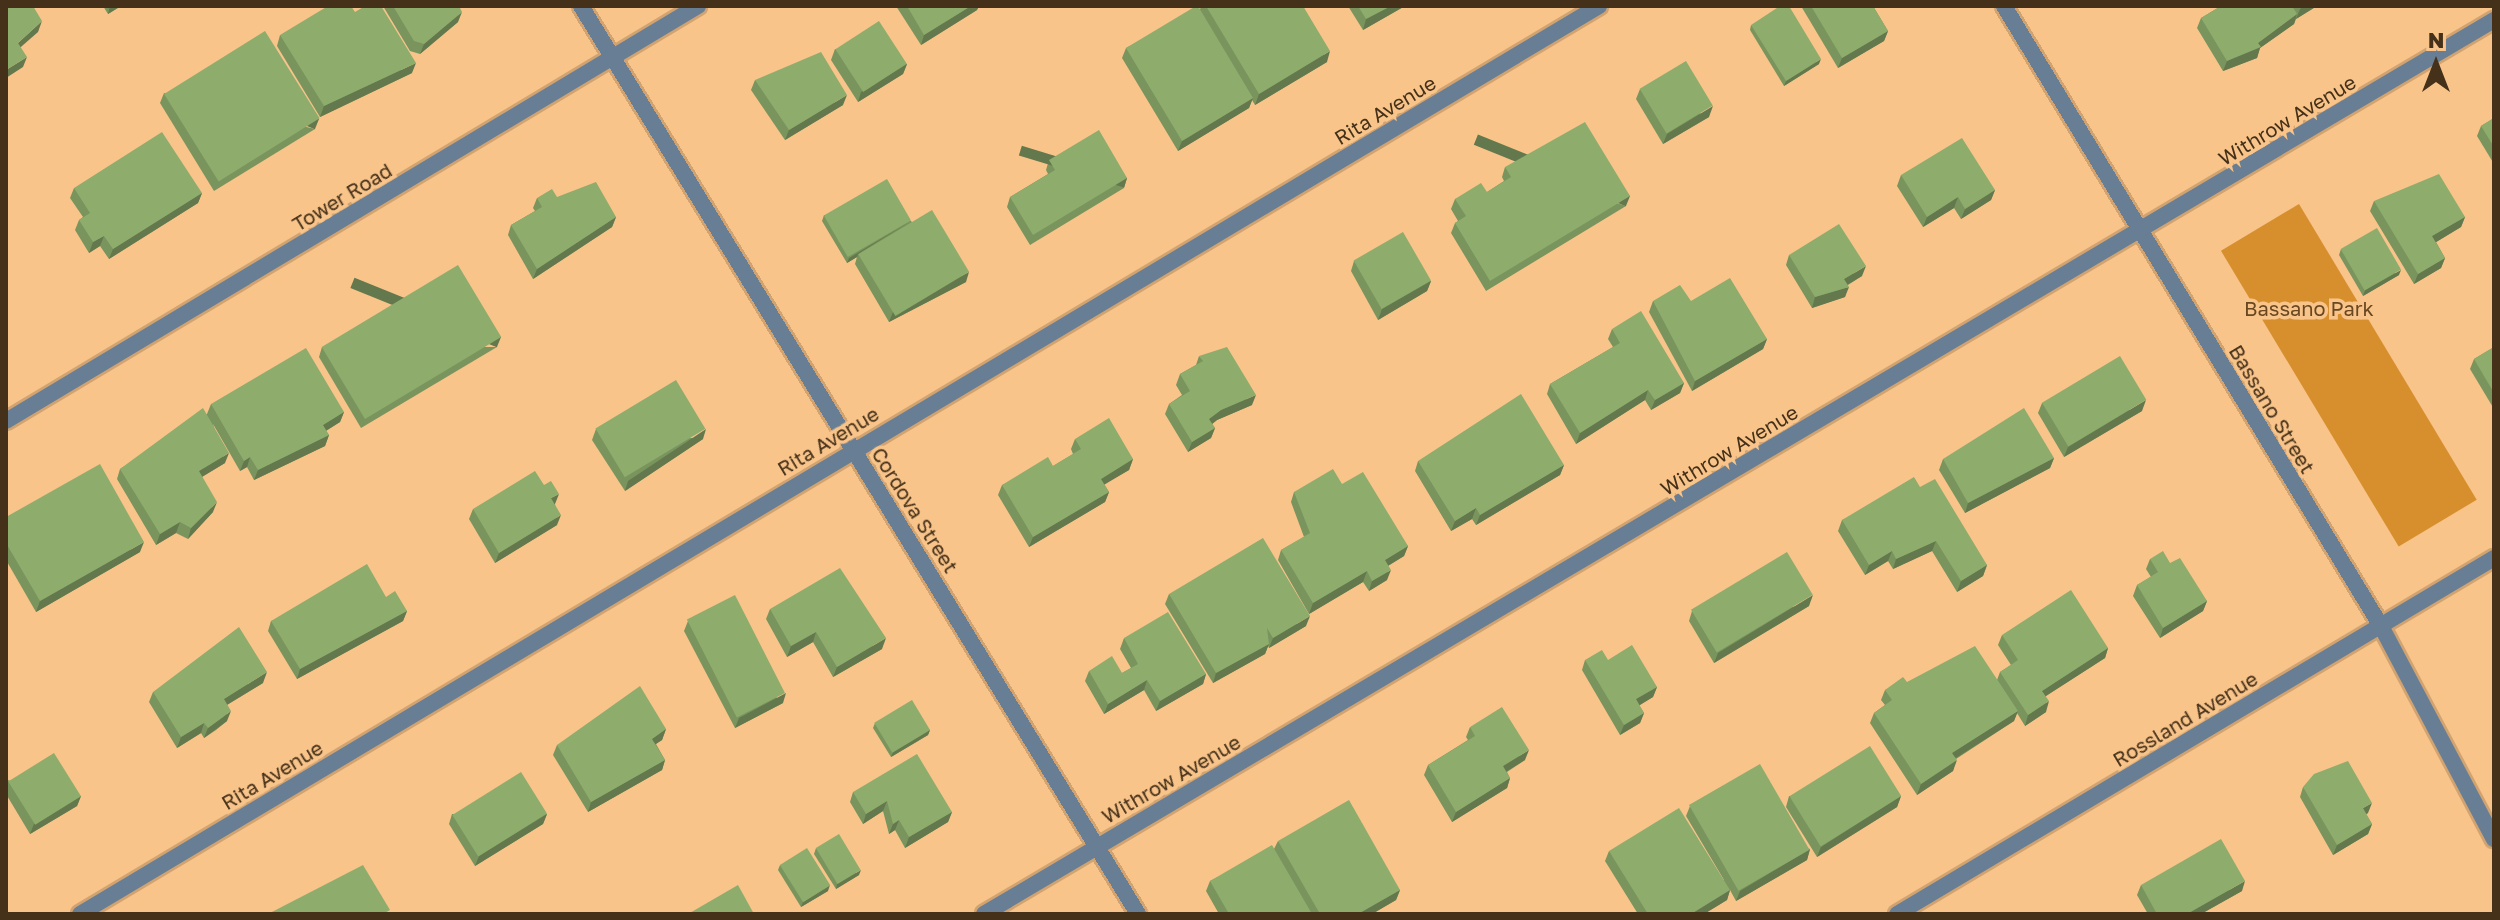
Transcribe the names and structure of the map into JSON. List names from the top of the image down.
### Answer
{
  "streets": {
    "street": [
      "Rita Avenue",
      "Withrow Avenue",
      "Tower Road",
      "Bassano Street",
      "Cordova Street",
      "Rossland Avenue"
    ]
  },
  "crossings": [
    ["Rita Avenue", "Cordova Street"],
    ["Withrow Avenue", "Bassano Street"],
    ["Withrow Avenue", "Cordova Street"],
    ["Tower Road", "Cordova Street"],
    ["Bassano Street", "Rossland Avenue"]
  ],
  "parks": ["Bassano Park"],
  "north": "top"
}
